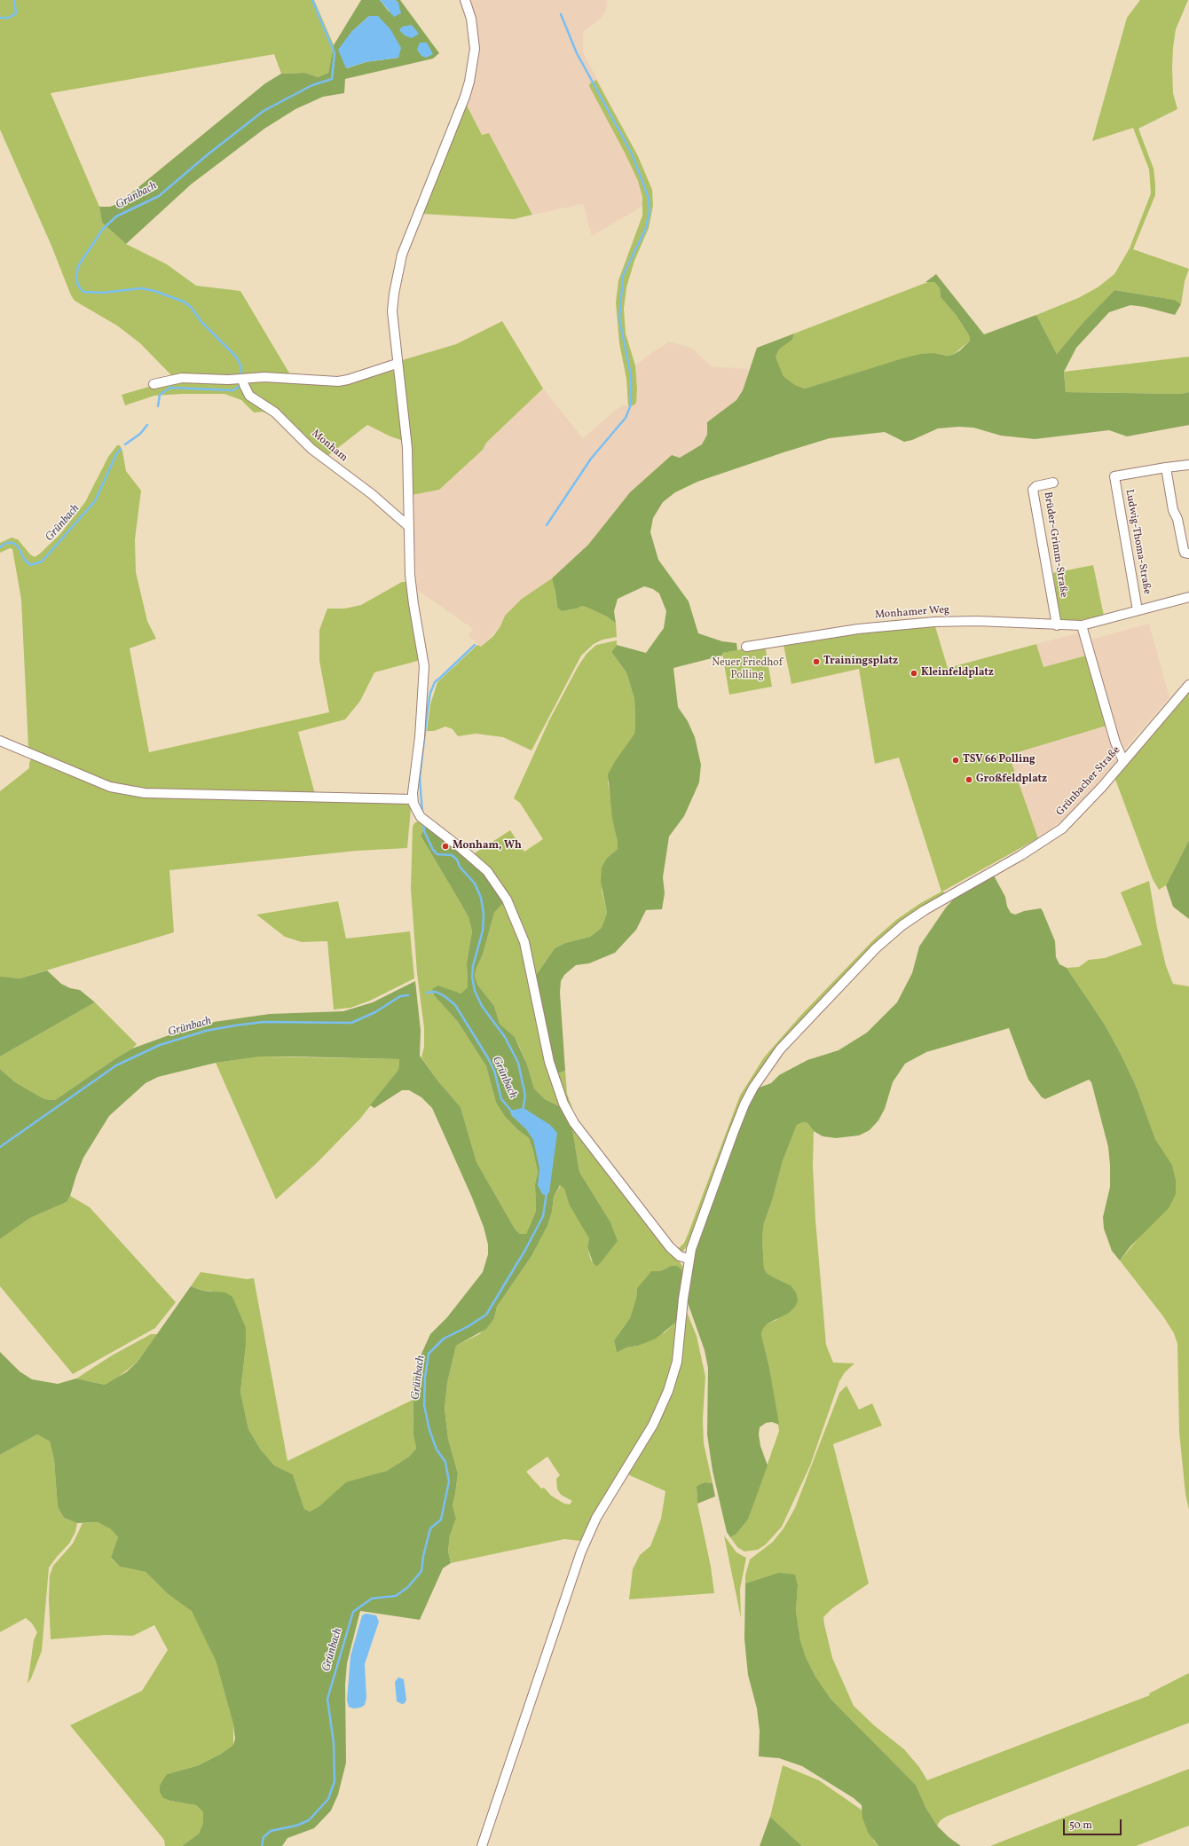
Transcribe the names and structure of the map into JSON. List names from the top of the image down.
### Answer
{
  "streets": {
    "street": [
      "Monham",
      "Ludwig-Thoma-Straße",
      "Brüder-Grimm-Straße",
      "Monhamer Weg",
      "Grünbacher Straße"
    ]
  },
  "crossings": [
    ["Ludwig-Thoma-Straße", "Monhamer Weg"],
    ["Brüder-Grimm-Straße", "Monhamer Weg"]
  ],
  "water": ["Grünbach"],
  "parks": ["Neuer Friedhof Polling"],
  "places": [
    "Trainingsplatz",
    "Kleinfeldplatz",
    "TSV 66 Polling",
    "Großfeldplatz",
    "Monham, Wh"
  ],
  "scale_bar": "50 m"
}
